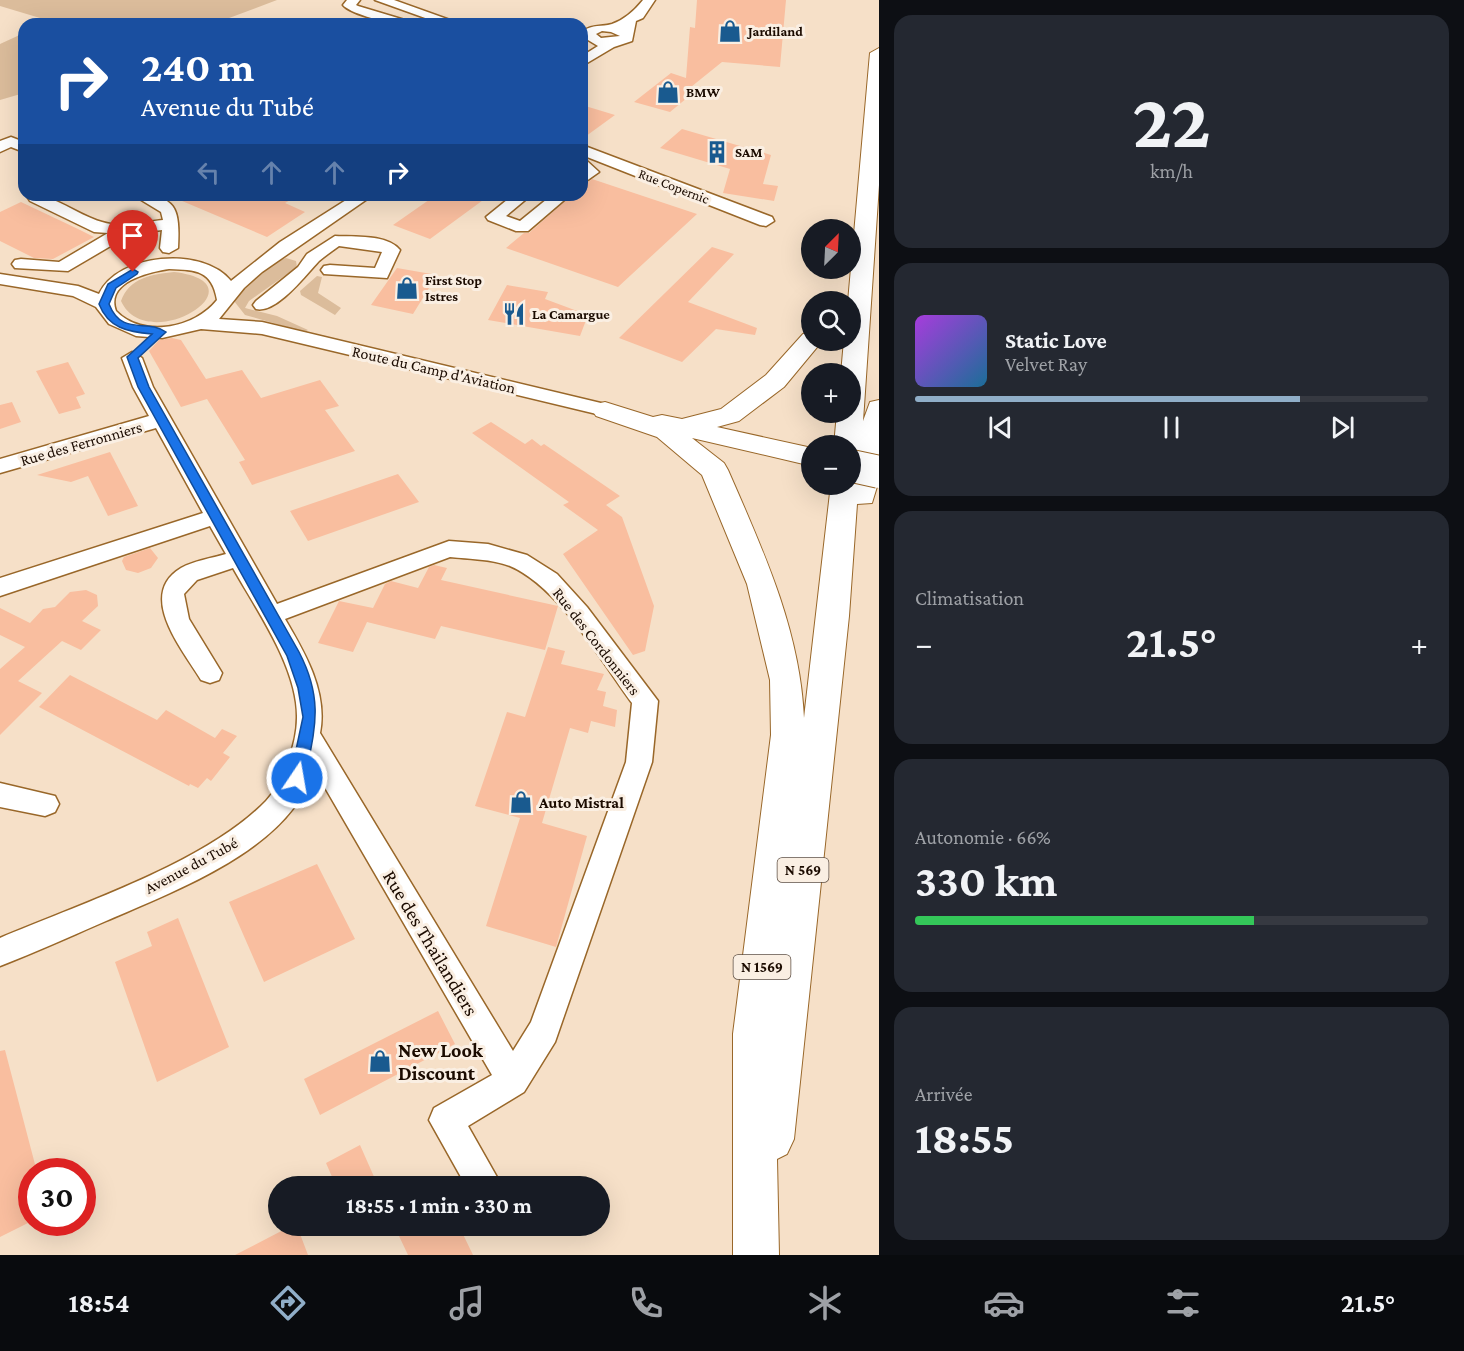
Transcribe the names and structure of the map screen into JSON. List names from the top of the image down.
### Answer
{
  "streets": {
    "main road": ["N 569", "N 1569"],
    "street": [
      "Rue Copernic",
      "Route du Camp d'Aviation",
      "Rue des Ferronniers",
      "Rue des Cordonniers",
      "Avenue du Tubé",
      "Rue des Thailandiers"
    ]
  },
  "crossings": [
    ["Rue des Ferronniers", "Avenue du Tubé"],
    ["Rue des Cordonniers", "Avenue du Tubé"],
    ["Rue des Cordonniers", "Rue des Thailandiers"],
    ["Avenue du Tubé", "Rue des Thailandiers"],
    ["N 569", "N 1569"]
  ],
  "places": {
    "shop": [
      "Jardiland",
      "BMW",
      "First Stop Istres",
      "Auto Mistral",
      "New Look Discount"
    ],
    "building": ["SAM"],
    "restaurant": ["La Camargue"]
  },
  "north": "top right",
  "page": {
    "tile": [
      ["22", "km/h"],
      "Climatisation",
      ["Autonomie · 66%", "330 km"],
      ["Arrivée", "18:55"]
    ],
    "turn": ["240 m", "Avenue du Tubé"],
    "map_buttons": ["+", "−"],
    "song": ["Static Love", "Velvet Ray"],
    "heat": ["−", "21.5°", "+"],
    "limit": "30",
    "trip": "18:55 · 1 min · 330 m",
    "tabs": ["18:54", "21.5°"]
  }
}
